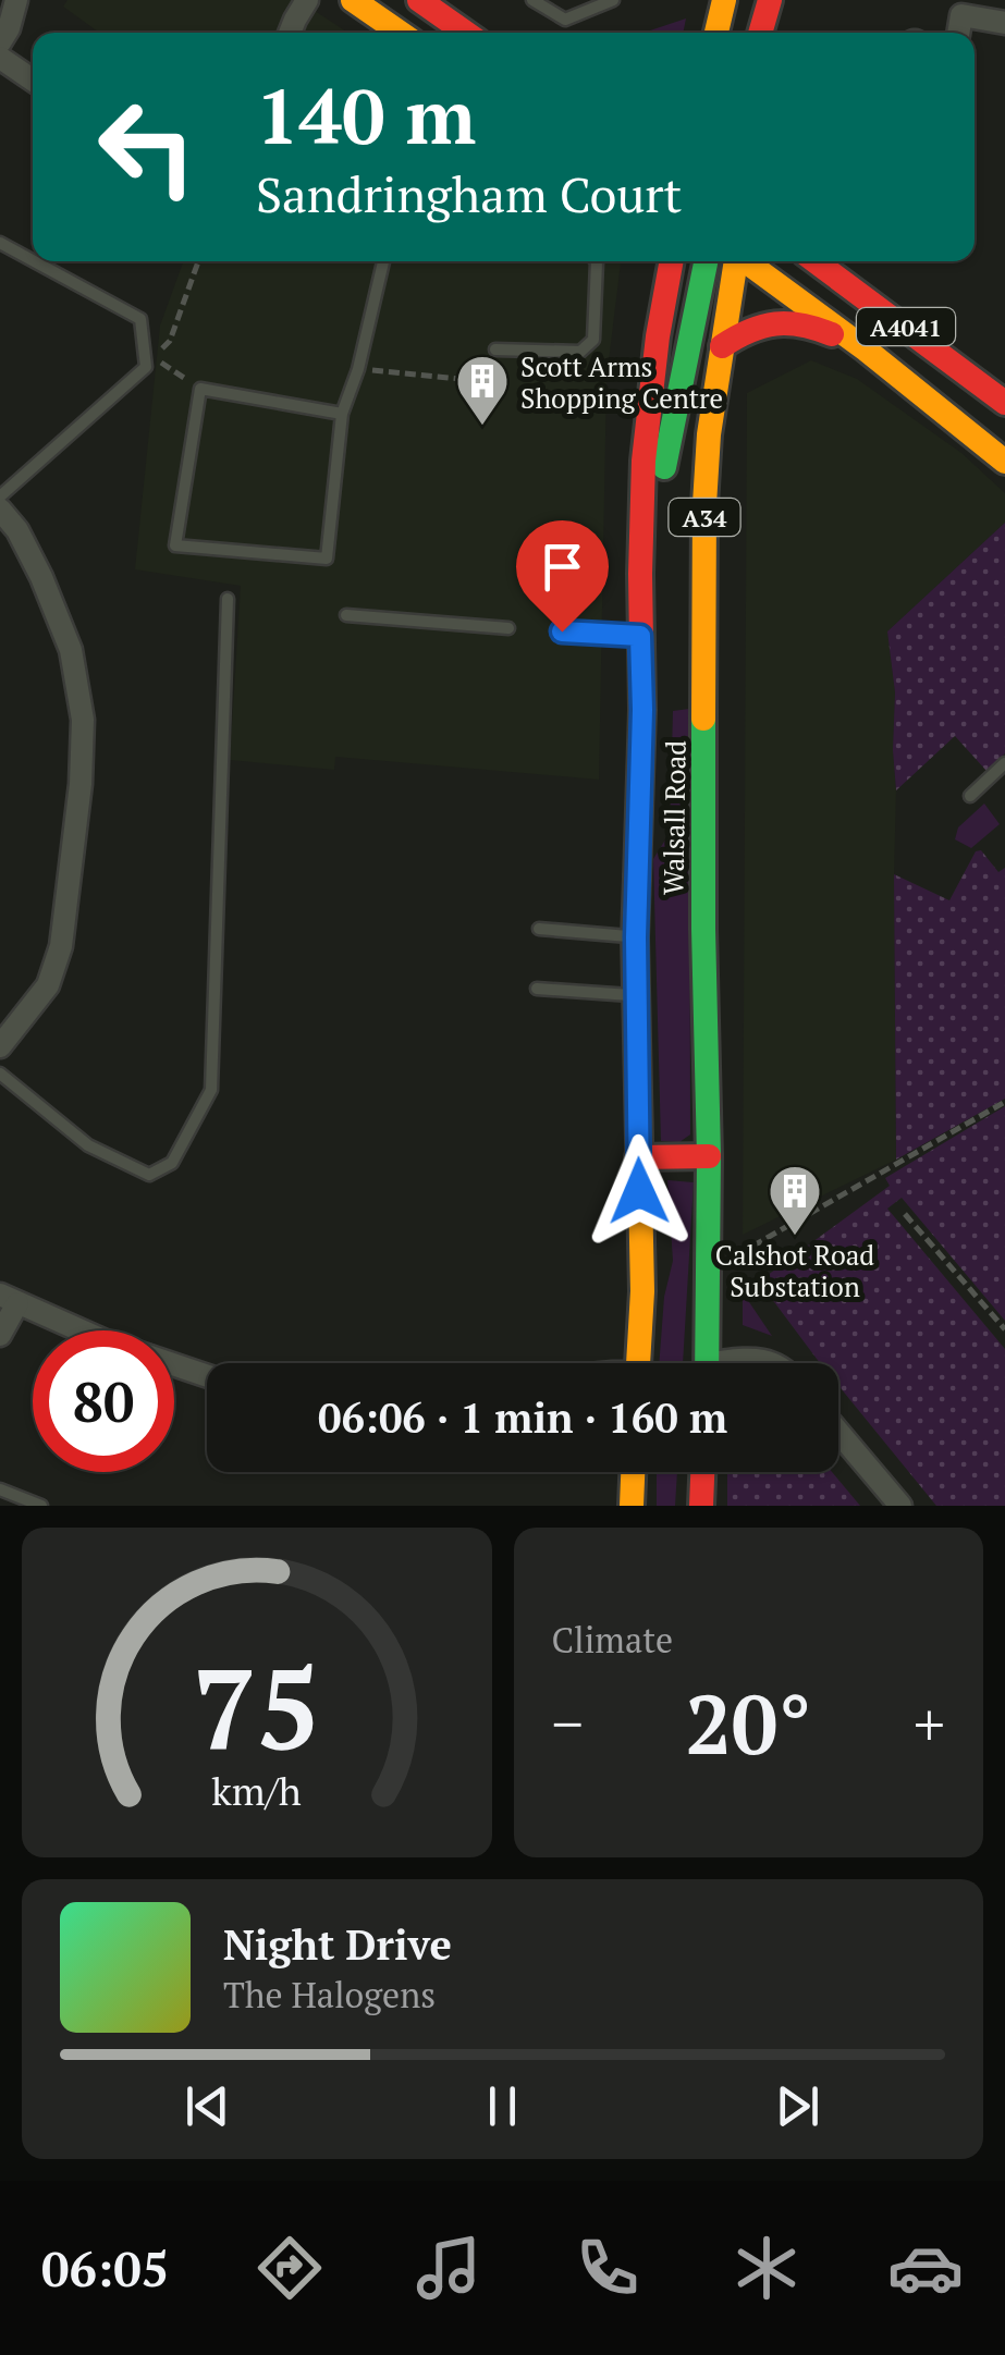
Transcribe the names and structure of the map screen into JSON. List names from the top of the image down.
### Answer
{
  "streets": {
    "highway": ["A4041", "A34", "Walsall Road"]
  },
  "places": {
    "building": ["Scott Arms Shopping Centre", "Calshot Road Substation"]
  },
  "page": {
    "turn": ["140 m", "Sandringham Court"],
    "limit": "80",
    "trip": "06:06 · 1 min · 160 m",
    "tile": "Climate",
    "heat": ["−", "20°", "+"],
    "song": ["Night Drive", "The Halogens"],
    "tabs": "06:05",
    "gauge": ["75", "km/h"]
  }
}
